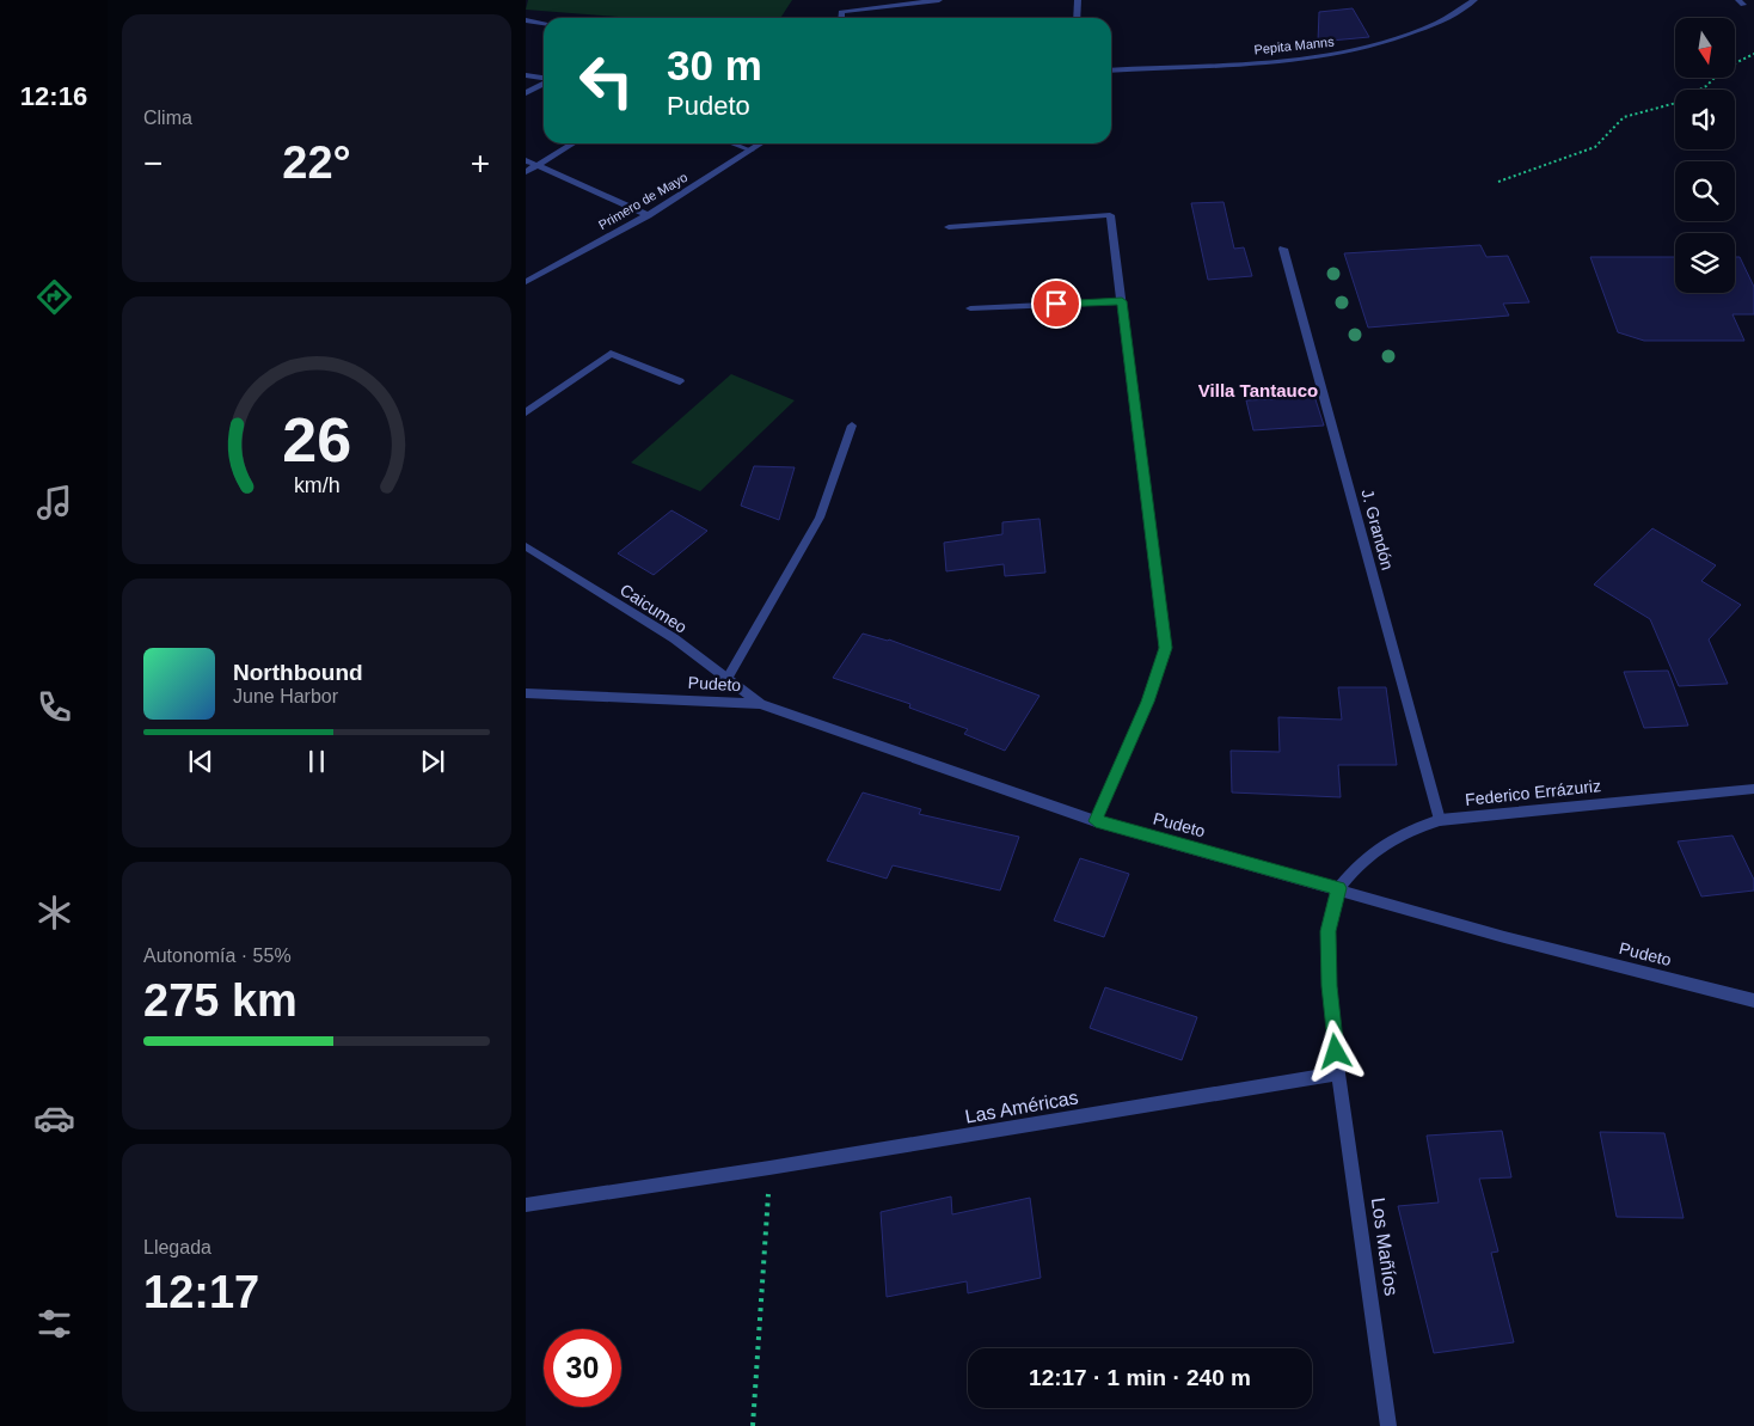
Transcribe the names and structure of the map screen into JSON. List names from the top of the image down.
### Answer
{
  "streets": {
    "street": [
      "Pepita Manns",
      "Primero de Mayo",
      "J. Grandón",
      "Caicumeo",
      "Pudeto",
      "Federico Errázuriz",
      "Las Américas",
      "Los Mañíos"
    ]
  },
  "crossings": [
    ["J. Grandón", "Federico Errázuriz"],
    ["Caicumeo", "Pudeto"],
    ["Pudeto", "Federico Errázuriz"],
    ["Las Américas", "Los Mañíos"]
  ],
  "districts": ["Villa Tantauco"],
  "north": "bottom",
  "page": {
    "tabs": "12:16",
    "tile": [
      "Clima",
      ["Autonomía · 55%", "275 km"],
      ["Llegada", "12:17"]
    ],
    "turn": ["30 m", "Pudeto"],
    "heat": ["−", "22°", "+"],
    "song": ["Northbound", "June Harbor"],
    "limit": "30",
    "trip": "12:17 · 1 min · 240 m",
    "gauge": ["26", "km/h"]
  }
}
